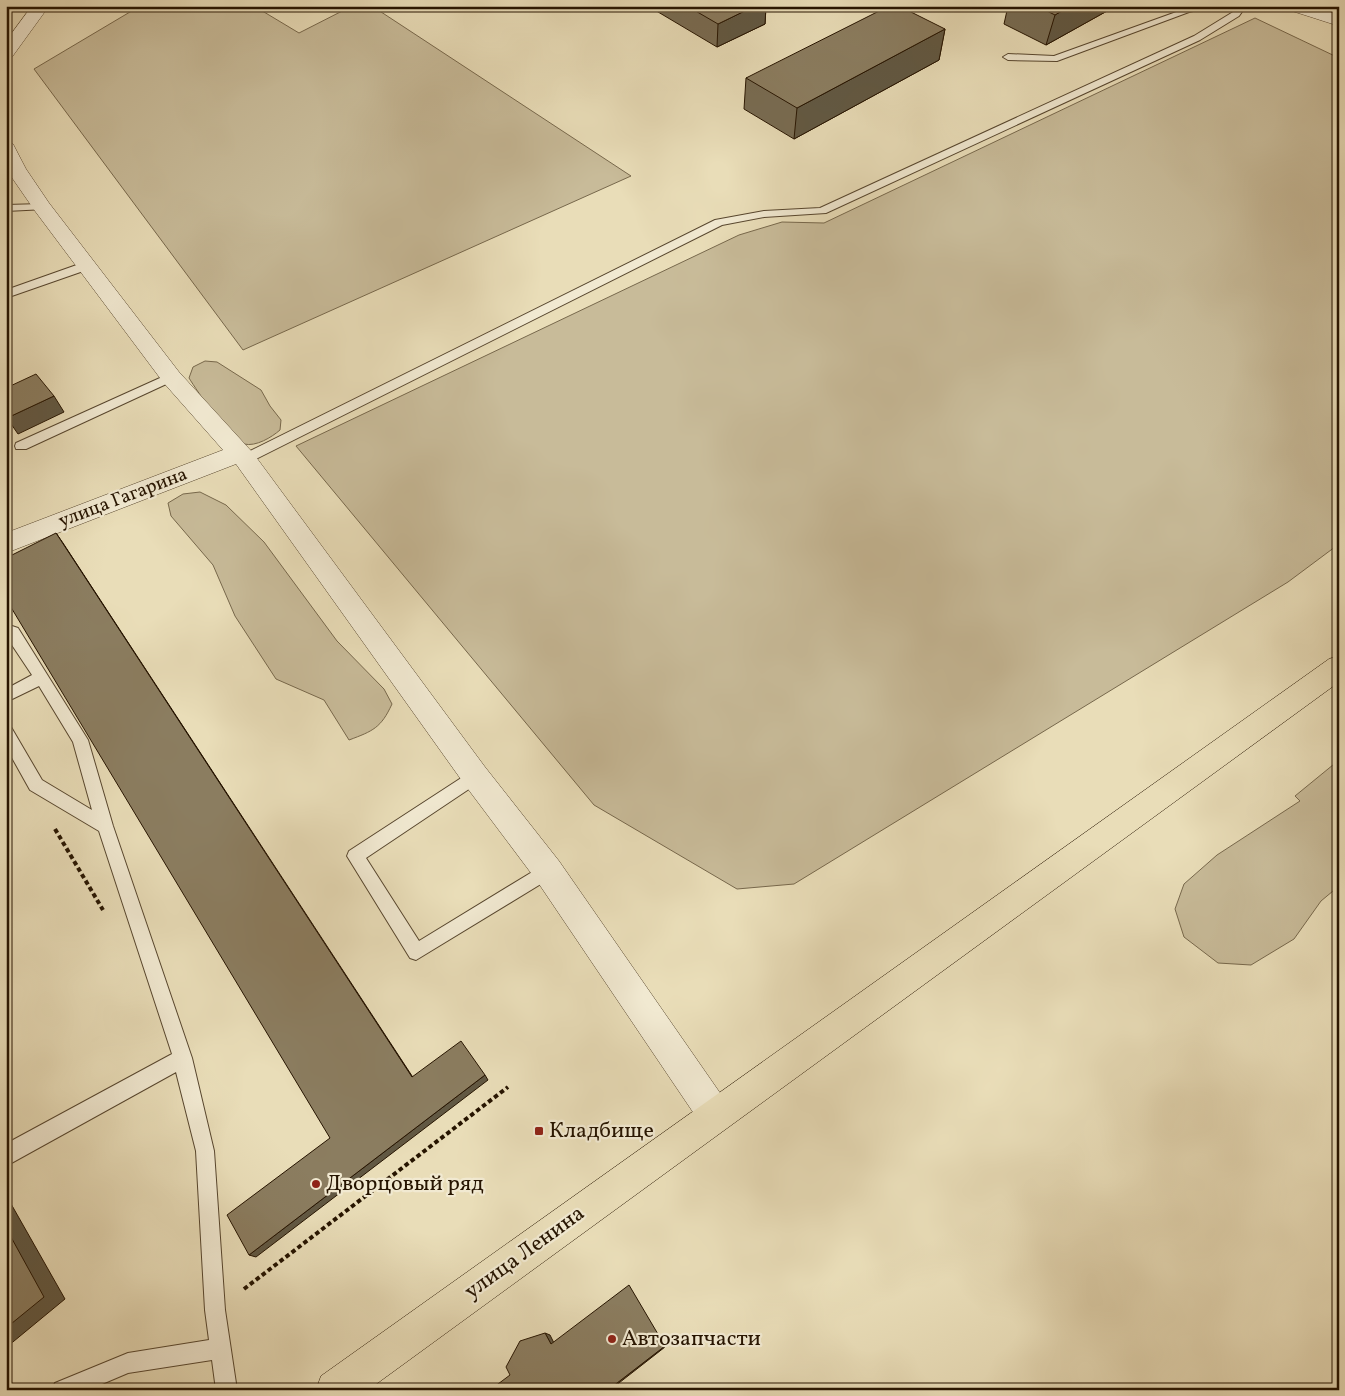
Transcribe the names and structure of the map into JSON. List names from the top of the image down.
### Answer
{
  "streets": {
    "main road": ["улица Ленина"],
    "street": ["улица Гагарина"]
  },
  "places": {
    "transit": ["Кладбище"],
    "other": ["Дворцовый ряд", "Автозапчасти"]
  }
}
